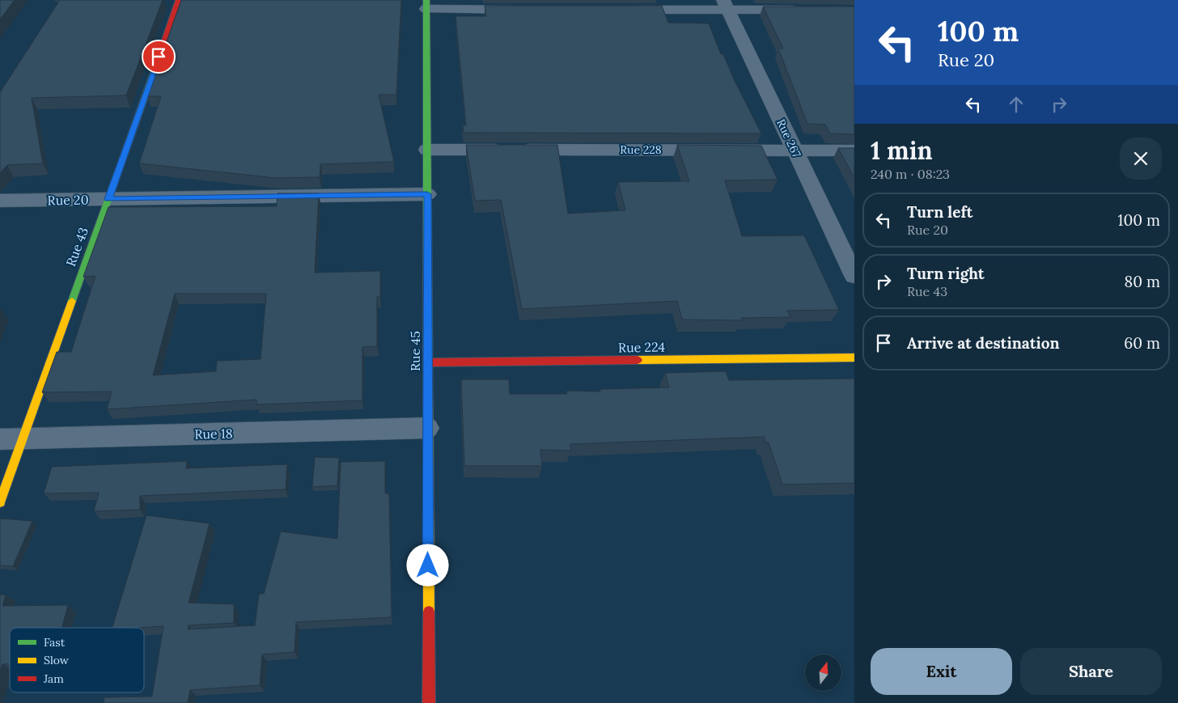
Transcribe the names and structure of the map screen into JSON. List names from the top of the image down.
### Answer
{
  "streets": {
    "street": [
      "Rue 267",
      "Rue 228",
      "Rue 20",
      "Rue 43",
      "Rue 224",
      "Rue 45",
      "Rue 18"
    ]
  },
  "crossings": [
    ["Rue 267", "Rue 228"],
    ["Rue 228", "Rue 45"],
    ["Rue 20", "Rue 43"],
    ["Rue 20", "Rue 45"],
    ["Rue 43", "Rue 18"],
    ["Rue 224", "Rue 45"],
    ["Rue 45", "Rue 18"]
  ],
  "legend": ["Fast", "Slow", "Jam"],
  "north": "top",
  "page": {
    "turn": ["100 m", "Rue 20"],
    "heading": ["1 min", "240 m · 08:23"],
    "list": [
      {
        "name": "Turn left",
        "note": "Rue 20",
        "value": "100 m"
      },
      {
        "name": "Turn right",
        "note": "Rue 43",
        "value": "80 m"
      },
      {
        "name": "Arrive at destination",
        "value": "60 m"
      }
    ],
    "buttons": ["Exit", "Share"]
  }
}
